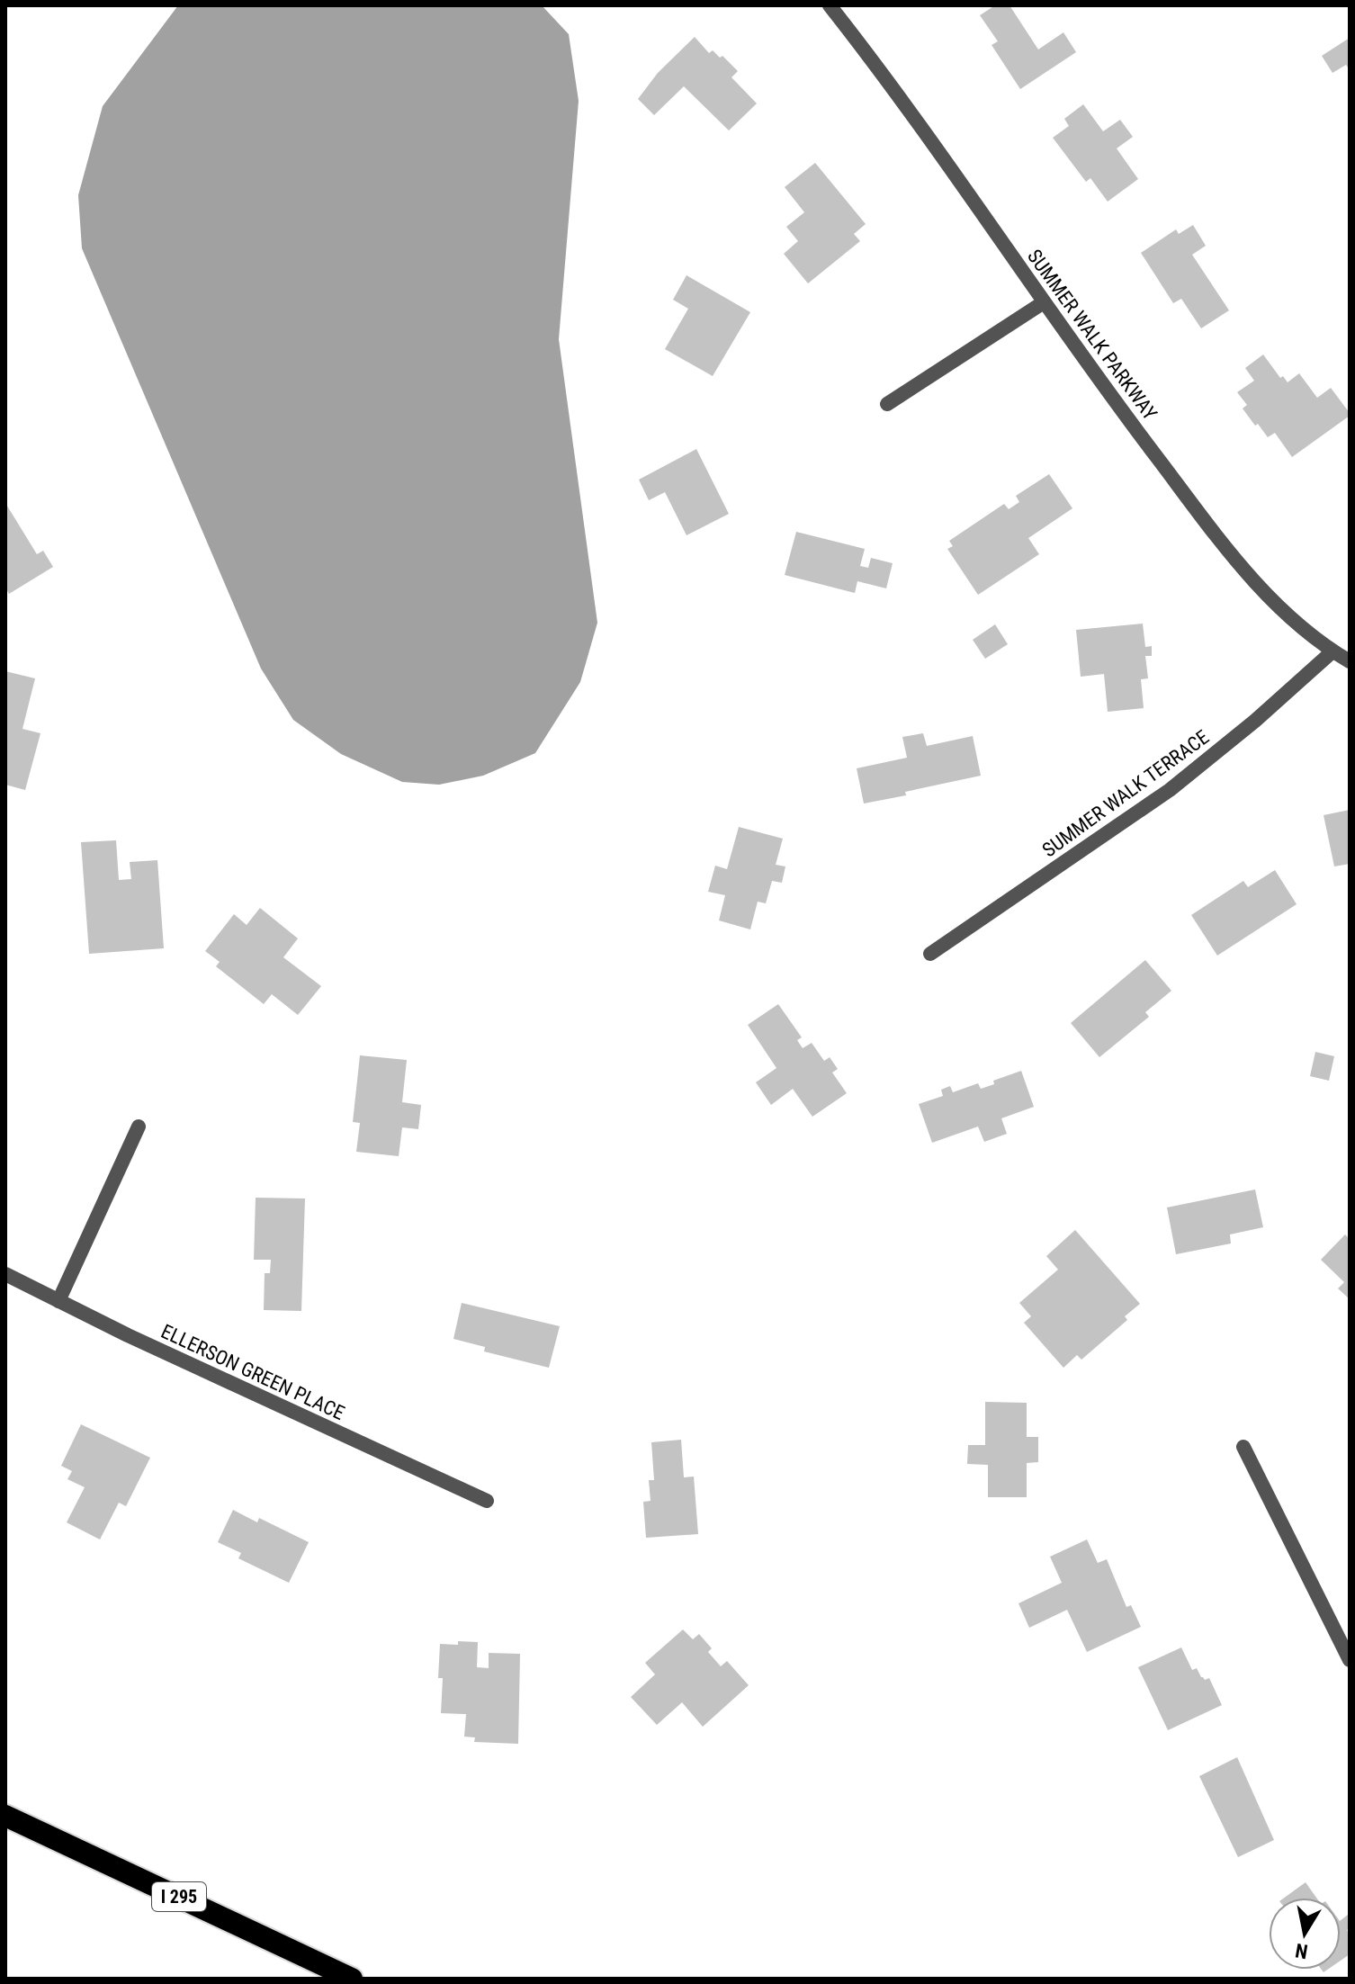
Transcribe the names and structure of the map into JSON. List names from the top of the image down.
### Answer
{
  "streets": {
    "highway": ["I 295"],
    "street": ["SUMMER WALK PARKWAY", "SUMMER WALK TERRACE", "ELLERSON GREEN PLACE"]
  },
  "crossings": [
    ["SUMMER WALK PARKWAY", "SUMMER WALK TERRACE"]
  ],
  "north": "bottom"
}
